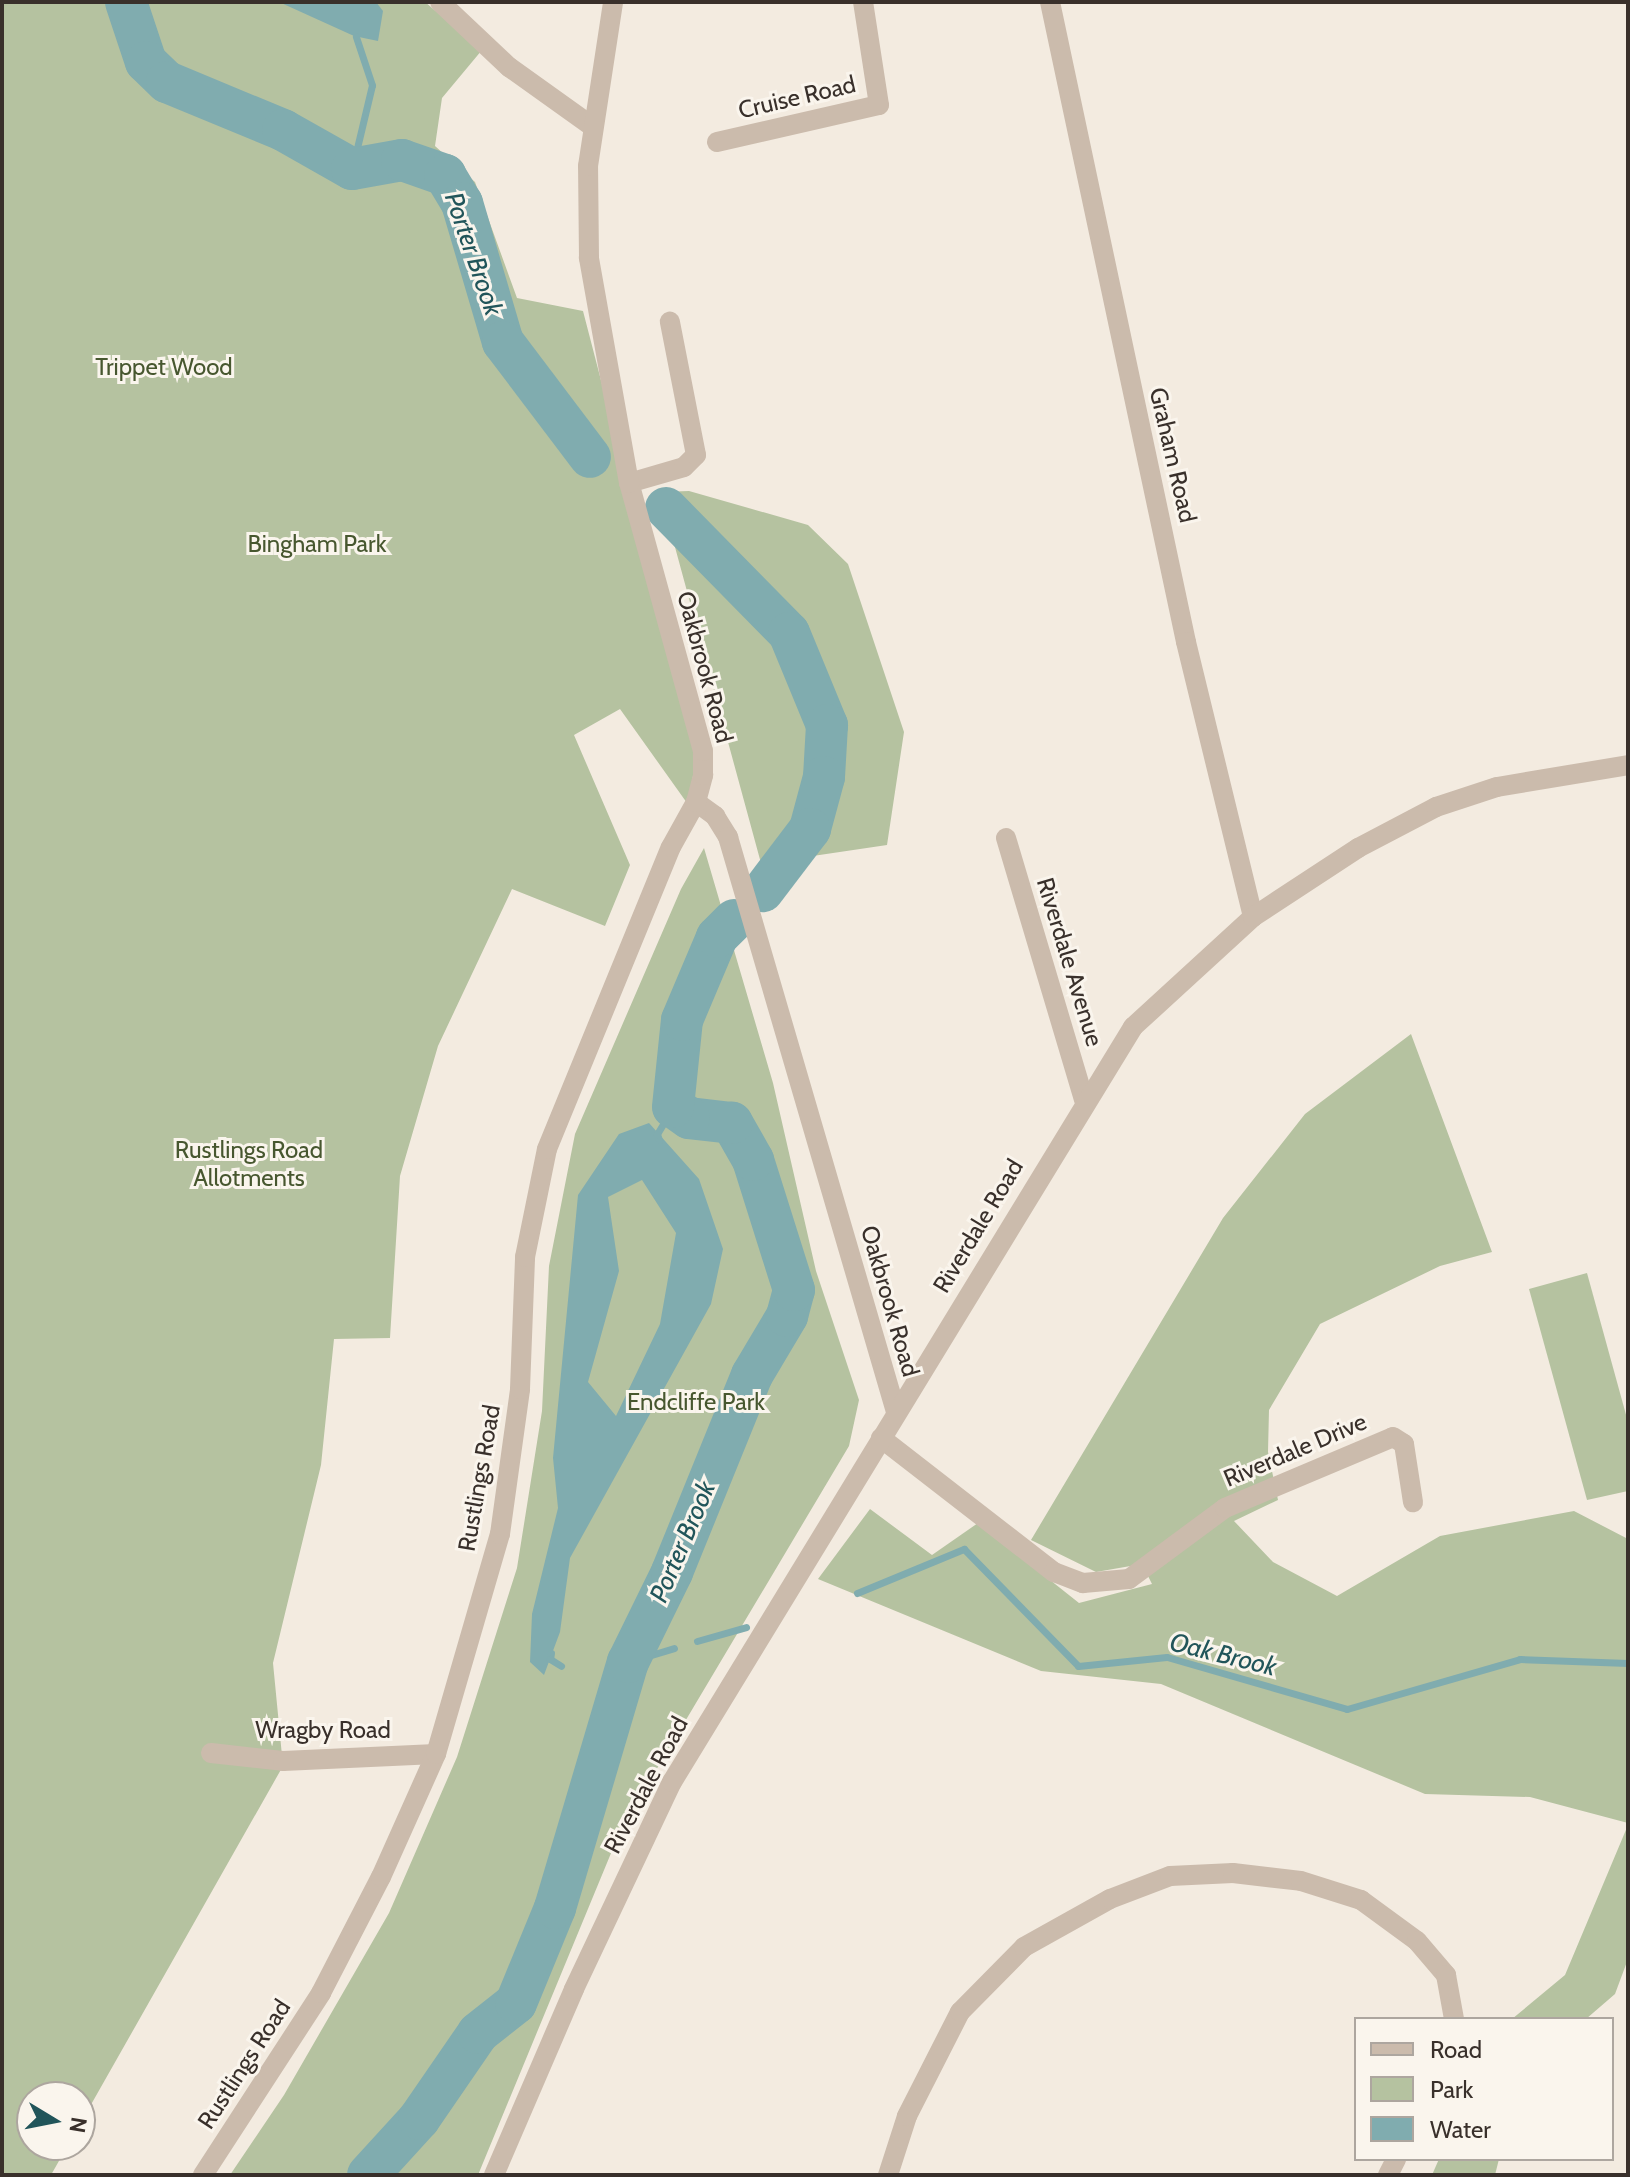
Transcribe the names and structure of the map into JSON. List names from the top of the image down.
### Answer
{
  "streets": {
    "street": [
      "Cruise Road",
      "Graham Road",
      "Oakbrook Road",
      "Riverdale Avenue",
      "Riverdale Road",
      "Riverdale Drive",
      "Rustlings Road",
      "Wragby Road"
    ]
  },
  "crossings": [
    ["Graham Road", "Riverdale Road"],
    ["Oakbrook Road", "Riverdale Road"],
    ["Oakbrook Road", "Rustlings Road"],
    ["Riverdale Avenue", "Riverdale Road"],
    ["Riverdale Road", "Riverdale Drive"],
    ["Rustlings Road", "Wragby Road"]
  ],
  "water": ["Porter Brook", "Oak Brook"],
  "parks": [
    "Trippet Wood",
    "Bingham Park",
    "Rustlings Road Allotments",
    "Endcliffe Park"
  ],
  "legend": ["Road", "Park", "Water"],
  "north": "right"
}
